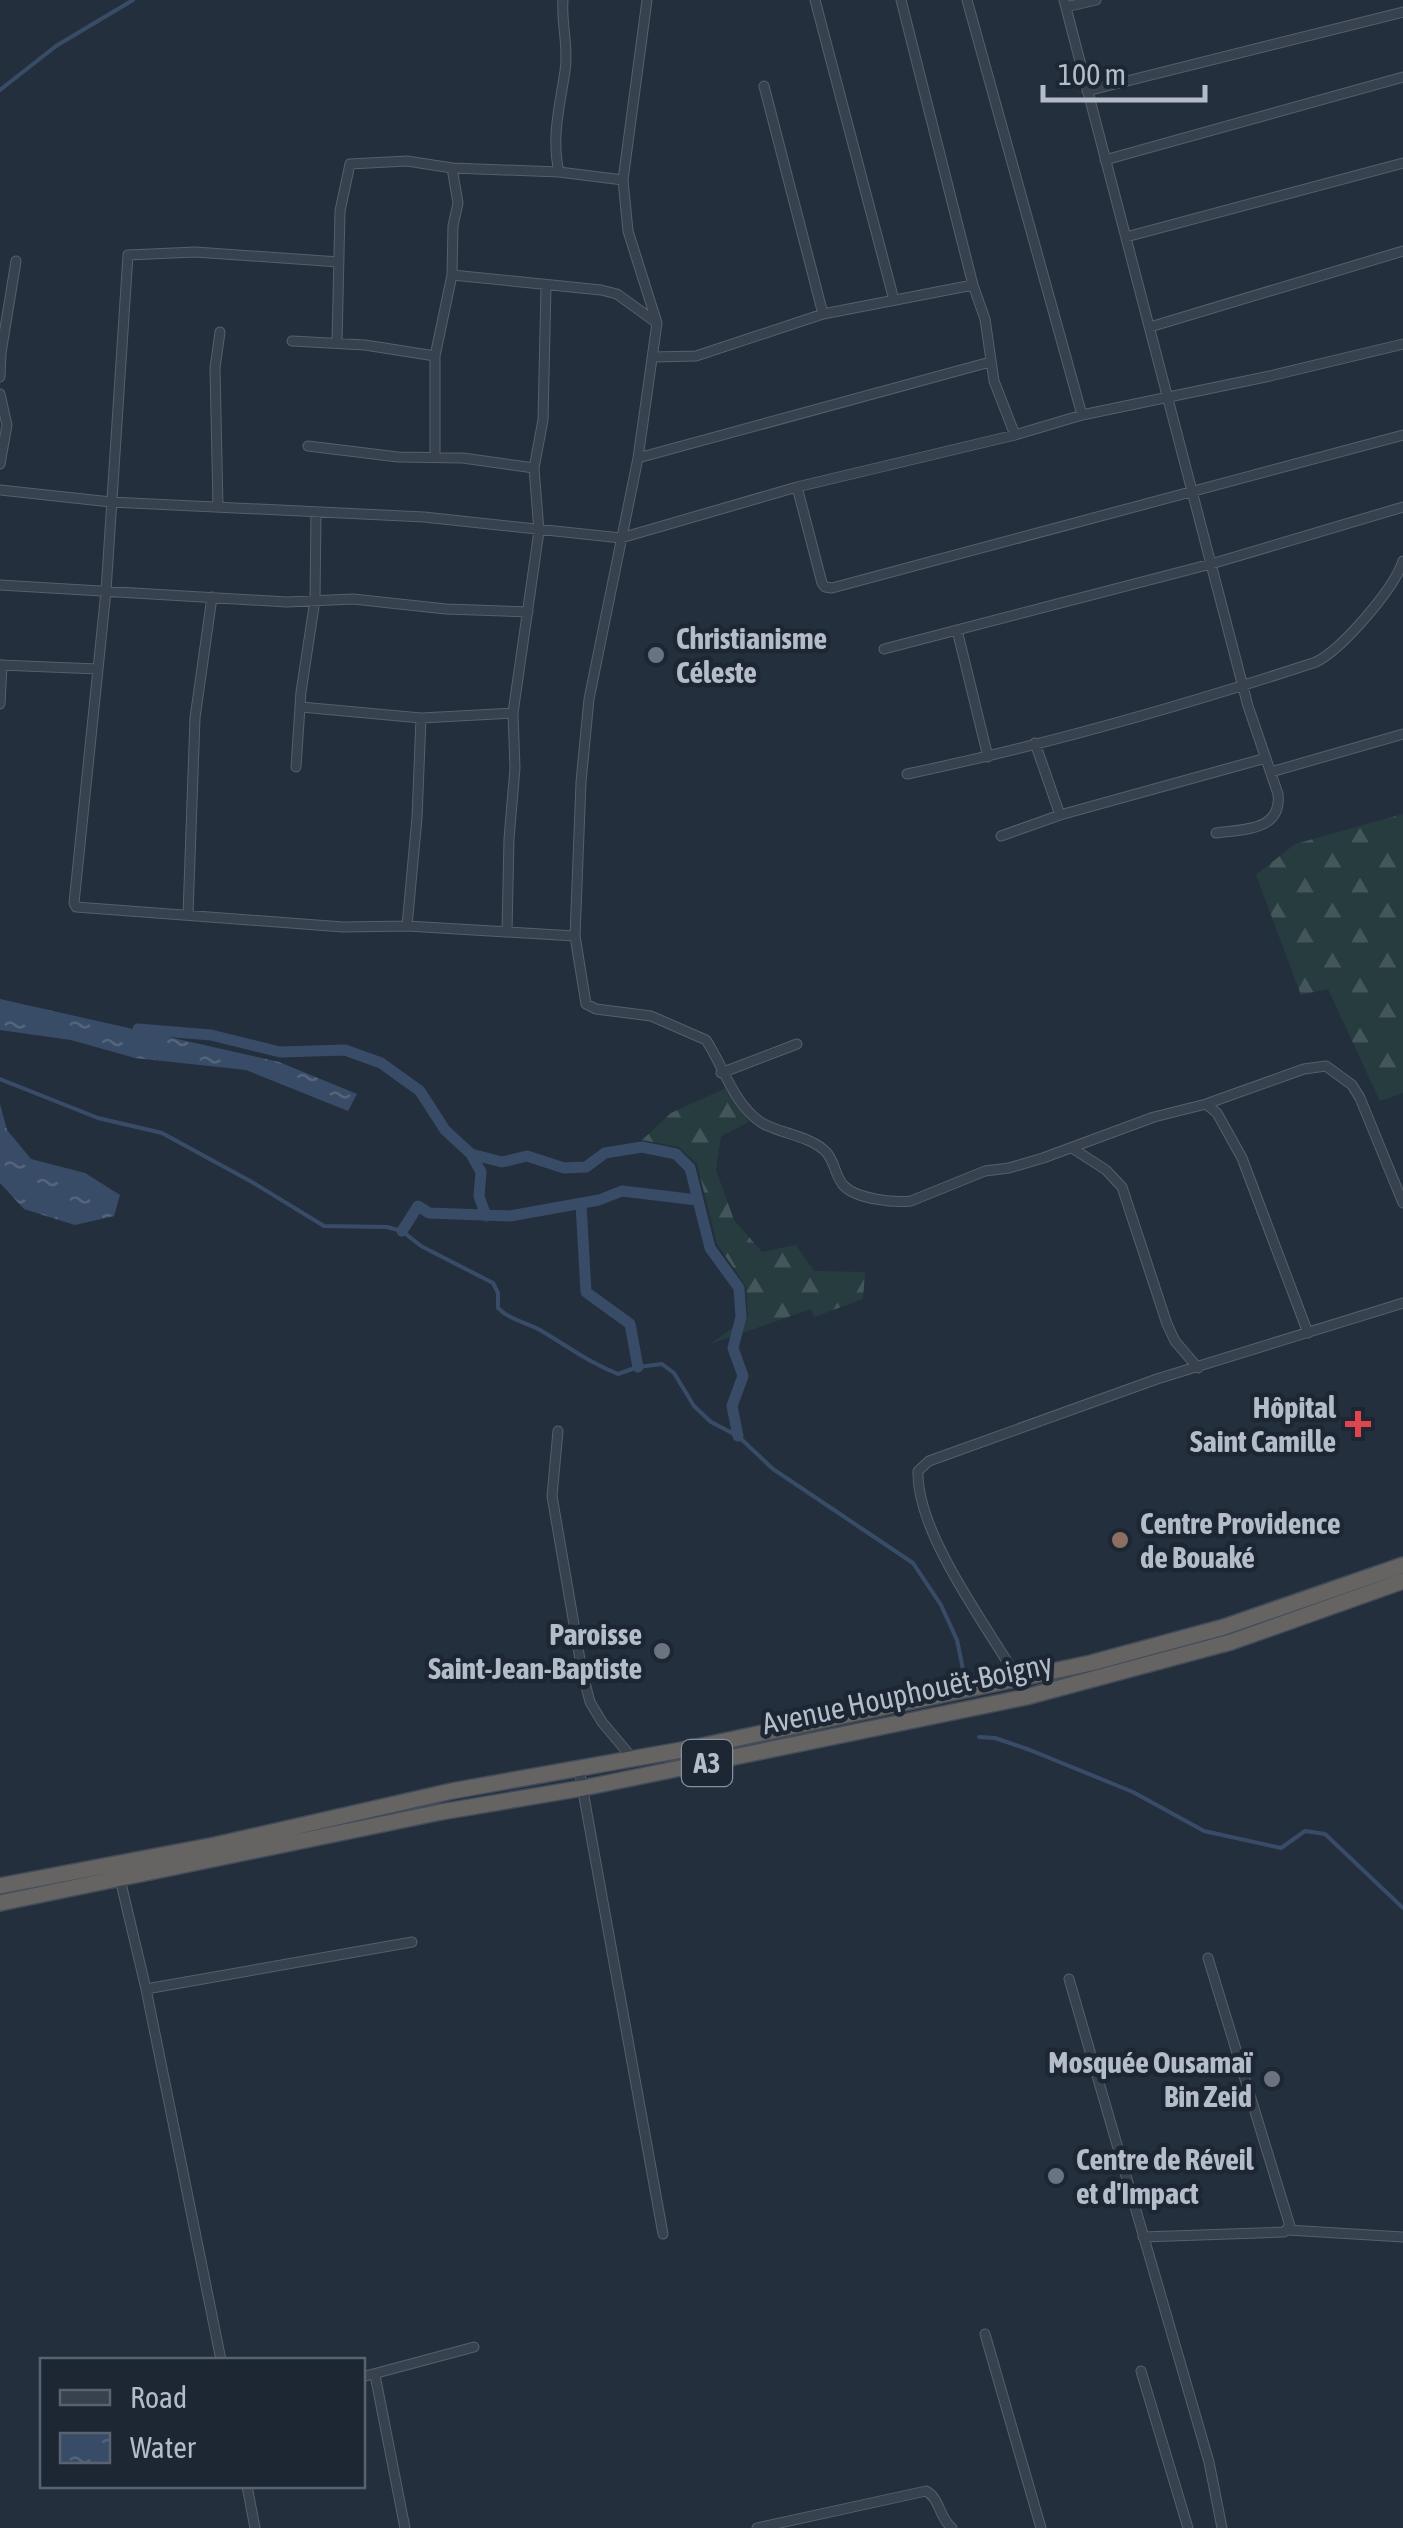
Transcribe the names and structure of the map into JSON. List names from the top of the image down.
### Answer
{
  "streets": {
    "highway": ["Avenue Houphouët-Boigny", "A3"]
  },
  "places": {
    "other": [
      "Christianisme Céleste",
      "Centre Providence de Bouaké",
      "Paroisse Saint-Jean-Baptiste",
      "Mosquée Ousamaï Bin Zeid",
      "Centre de Réveil et d'Impact"
    ],
    "health": ["Hôpital Saint Camille"]
  },
  "legend": ["Road", "Water"],
  "scale_bar": "100 m"
}
